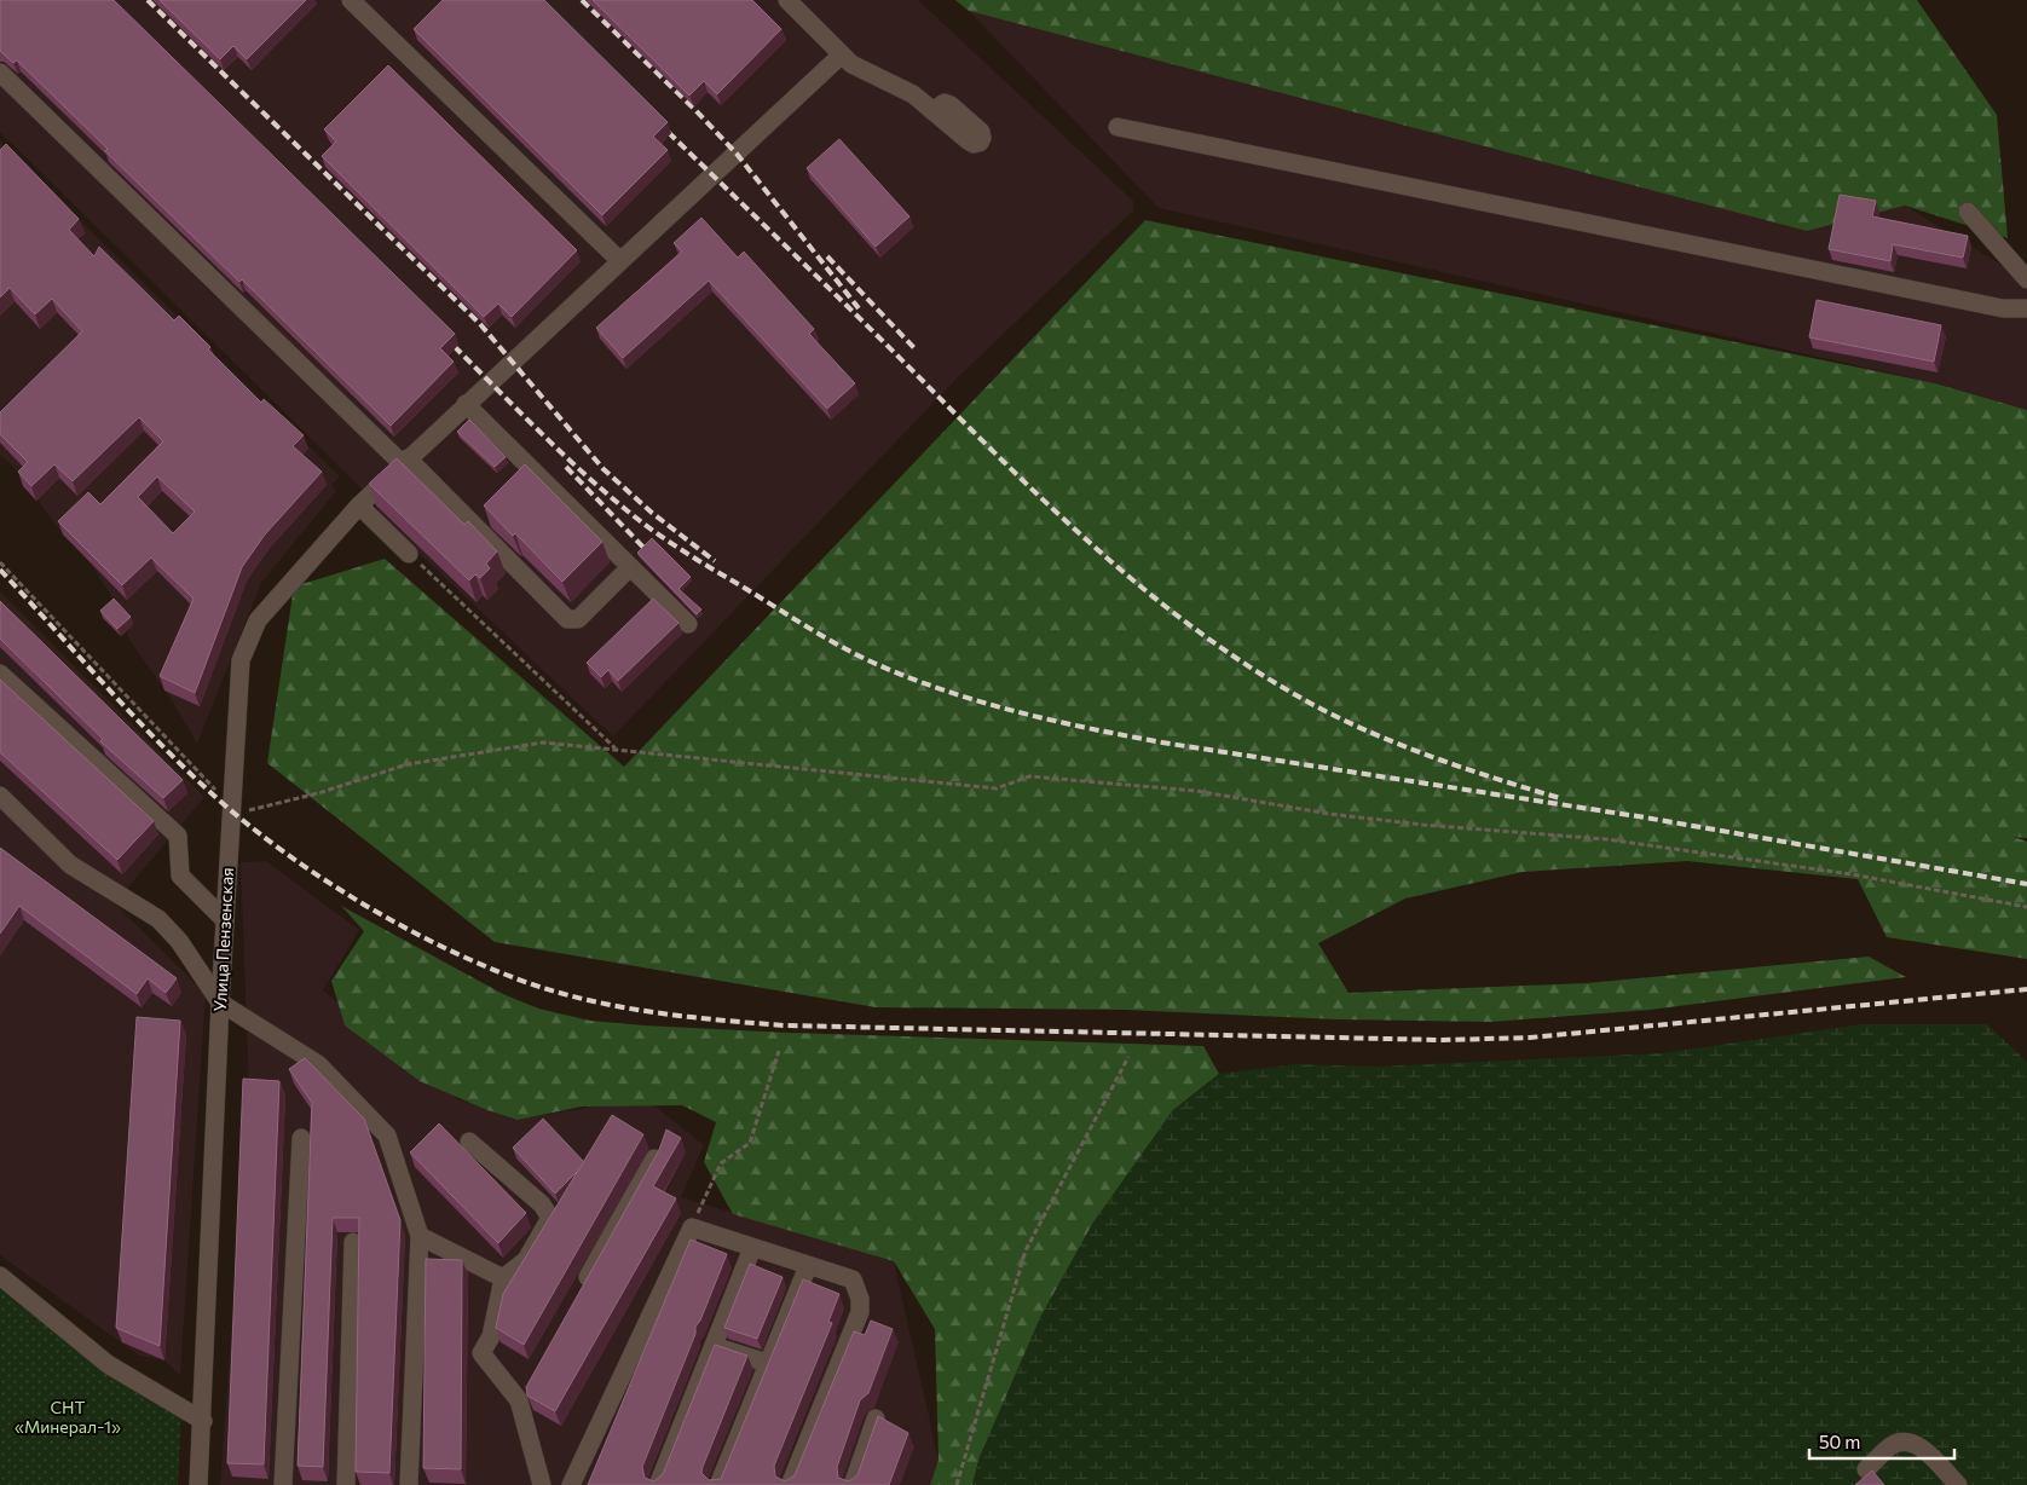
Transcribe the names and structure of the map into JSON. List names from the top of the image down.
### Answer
{
  "streets": {
    "street": ["Улица Пензенская"]
  },
  "parks": ["СНТ «Минерал-1»"],
  "scale_bar": "50 m"
}
